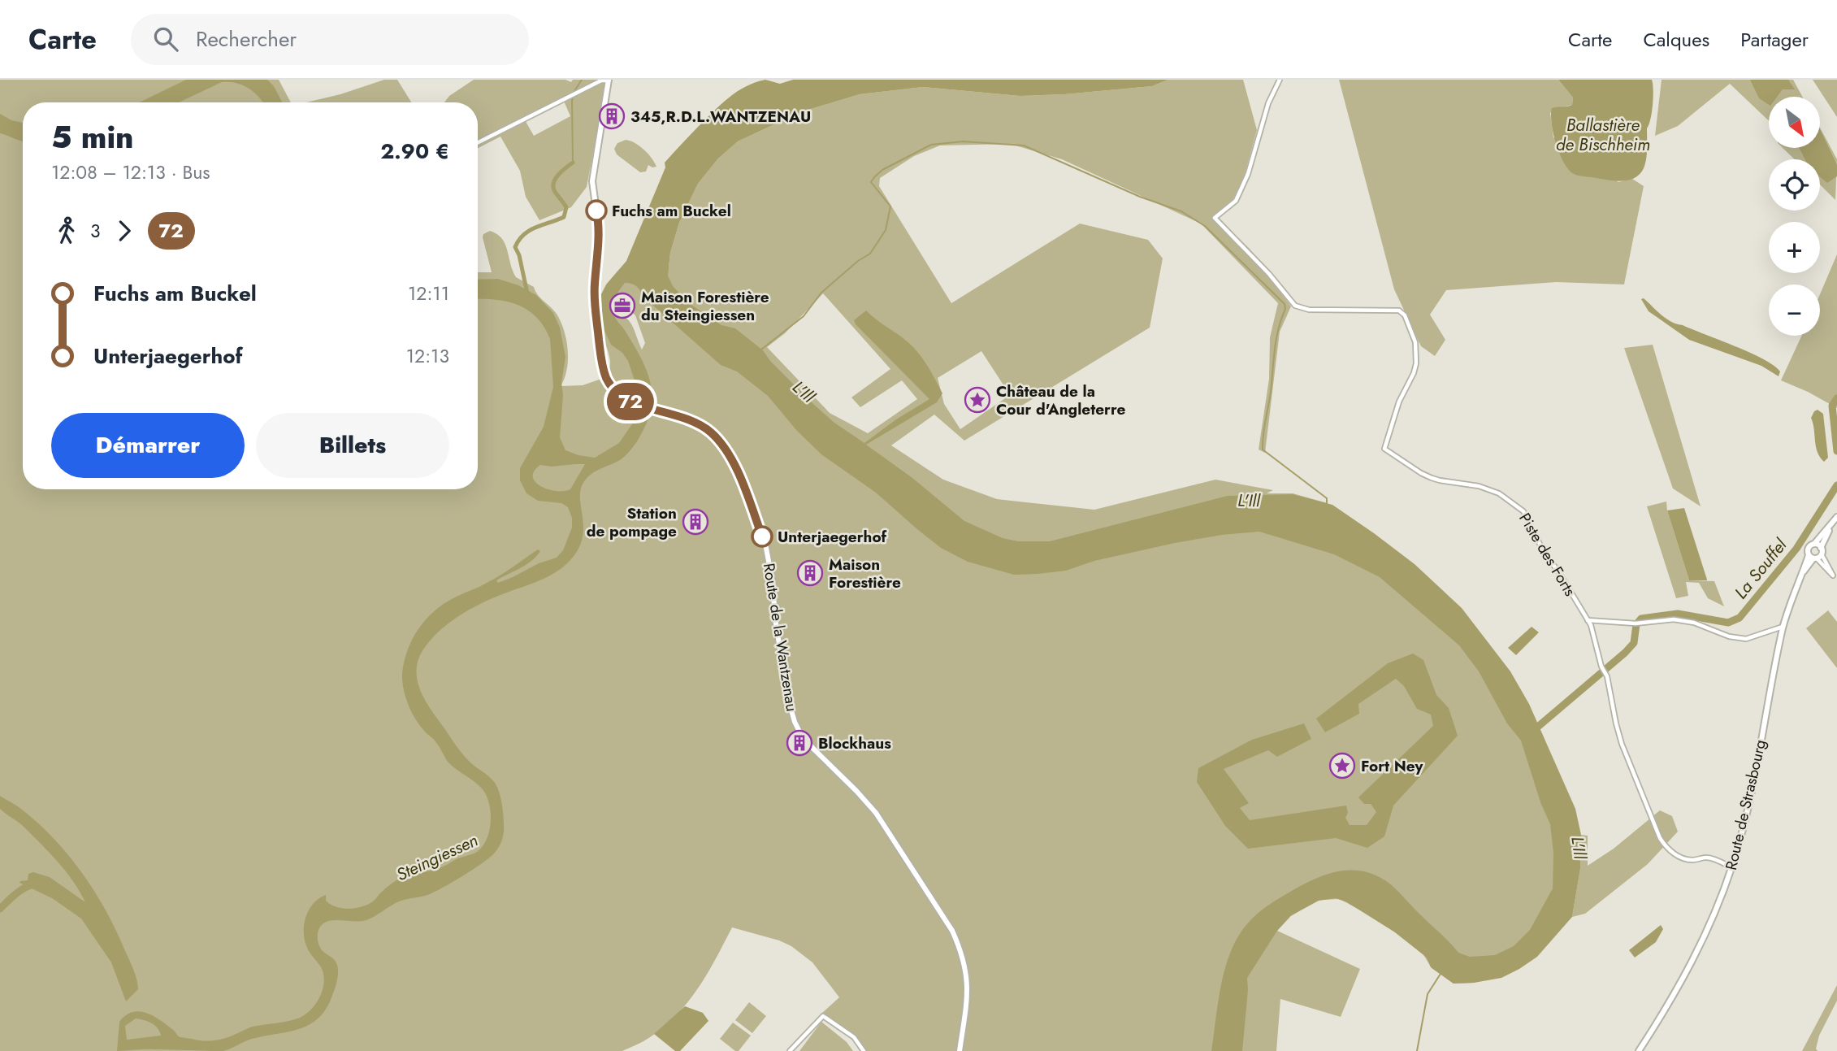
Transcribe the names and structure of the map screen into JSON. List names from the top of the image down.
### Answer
{
  "streets": {
    "main road": ["Route de la Wantzenau", "Route de Strasbourg"],
    "street": ["Piste des Forts"]
  },
  "crossings": [
    ["Piste des Forts", "Route de Strasbourg"]
  ],
  "water": [
    "Ballastière de Bischheim",
    "L'Ill",
    "La Souffel",
    "Steingiessen"
  ],
  "places": {
    "building": [
      "345,R.D.L.WANTZENAU",
      "Station de pompage",
      "Maison Forestière",
      "Blockhaus"
    ],
    "other": ["Fuchs am Buckel", "Unterjaegerhof"],
    "office": ["Maison Forestière du Steingiessen"],
    "place": ["Château de la Cour d'Angleterre", "Fort Ney"]
  },
  "lines": ["bus line 72"],
  "north": "bottom right",
  "page": {
    "header": "Carte",
    "search": "Rechercher",
    "nav": ["Carte", "Calques", "Partager"],
    "on_map": "72",
    "map_buttons": ["+", "−"],
    "heading": ["5 min", "12:08 – 12:13 · Bus", "2.90 €"],
    "legs": ["3", "72"],
    "list": [
      {
        "name": "Fuchs am Buckel",
        "value": "12:11"
      },
      {
        "name": "Unterjaegerhof",
        "value": "12:13"
      }
    ],
    "buttons": ["Démarrer", "Billets"]
  }
}
